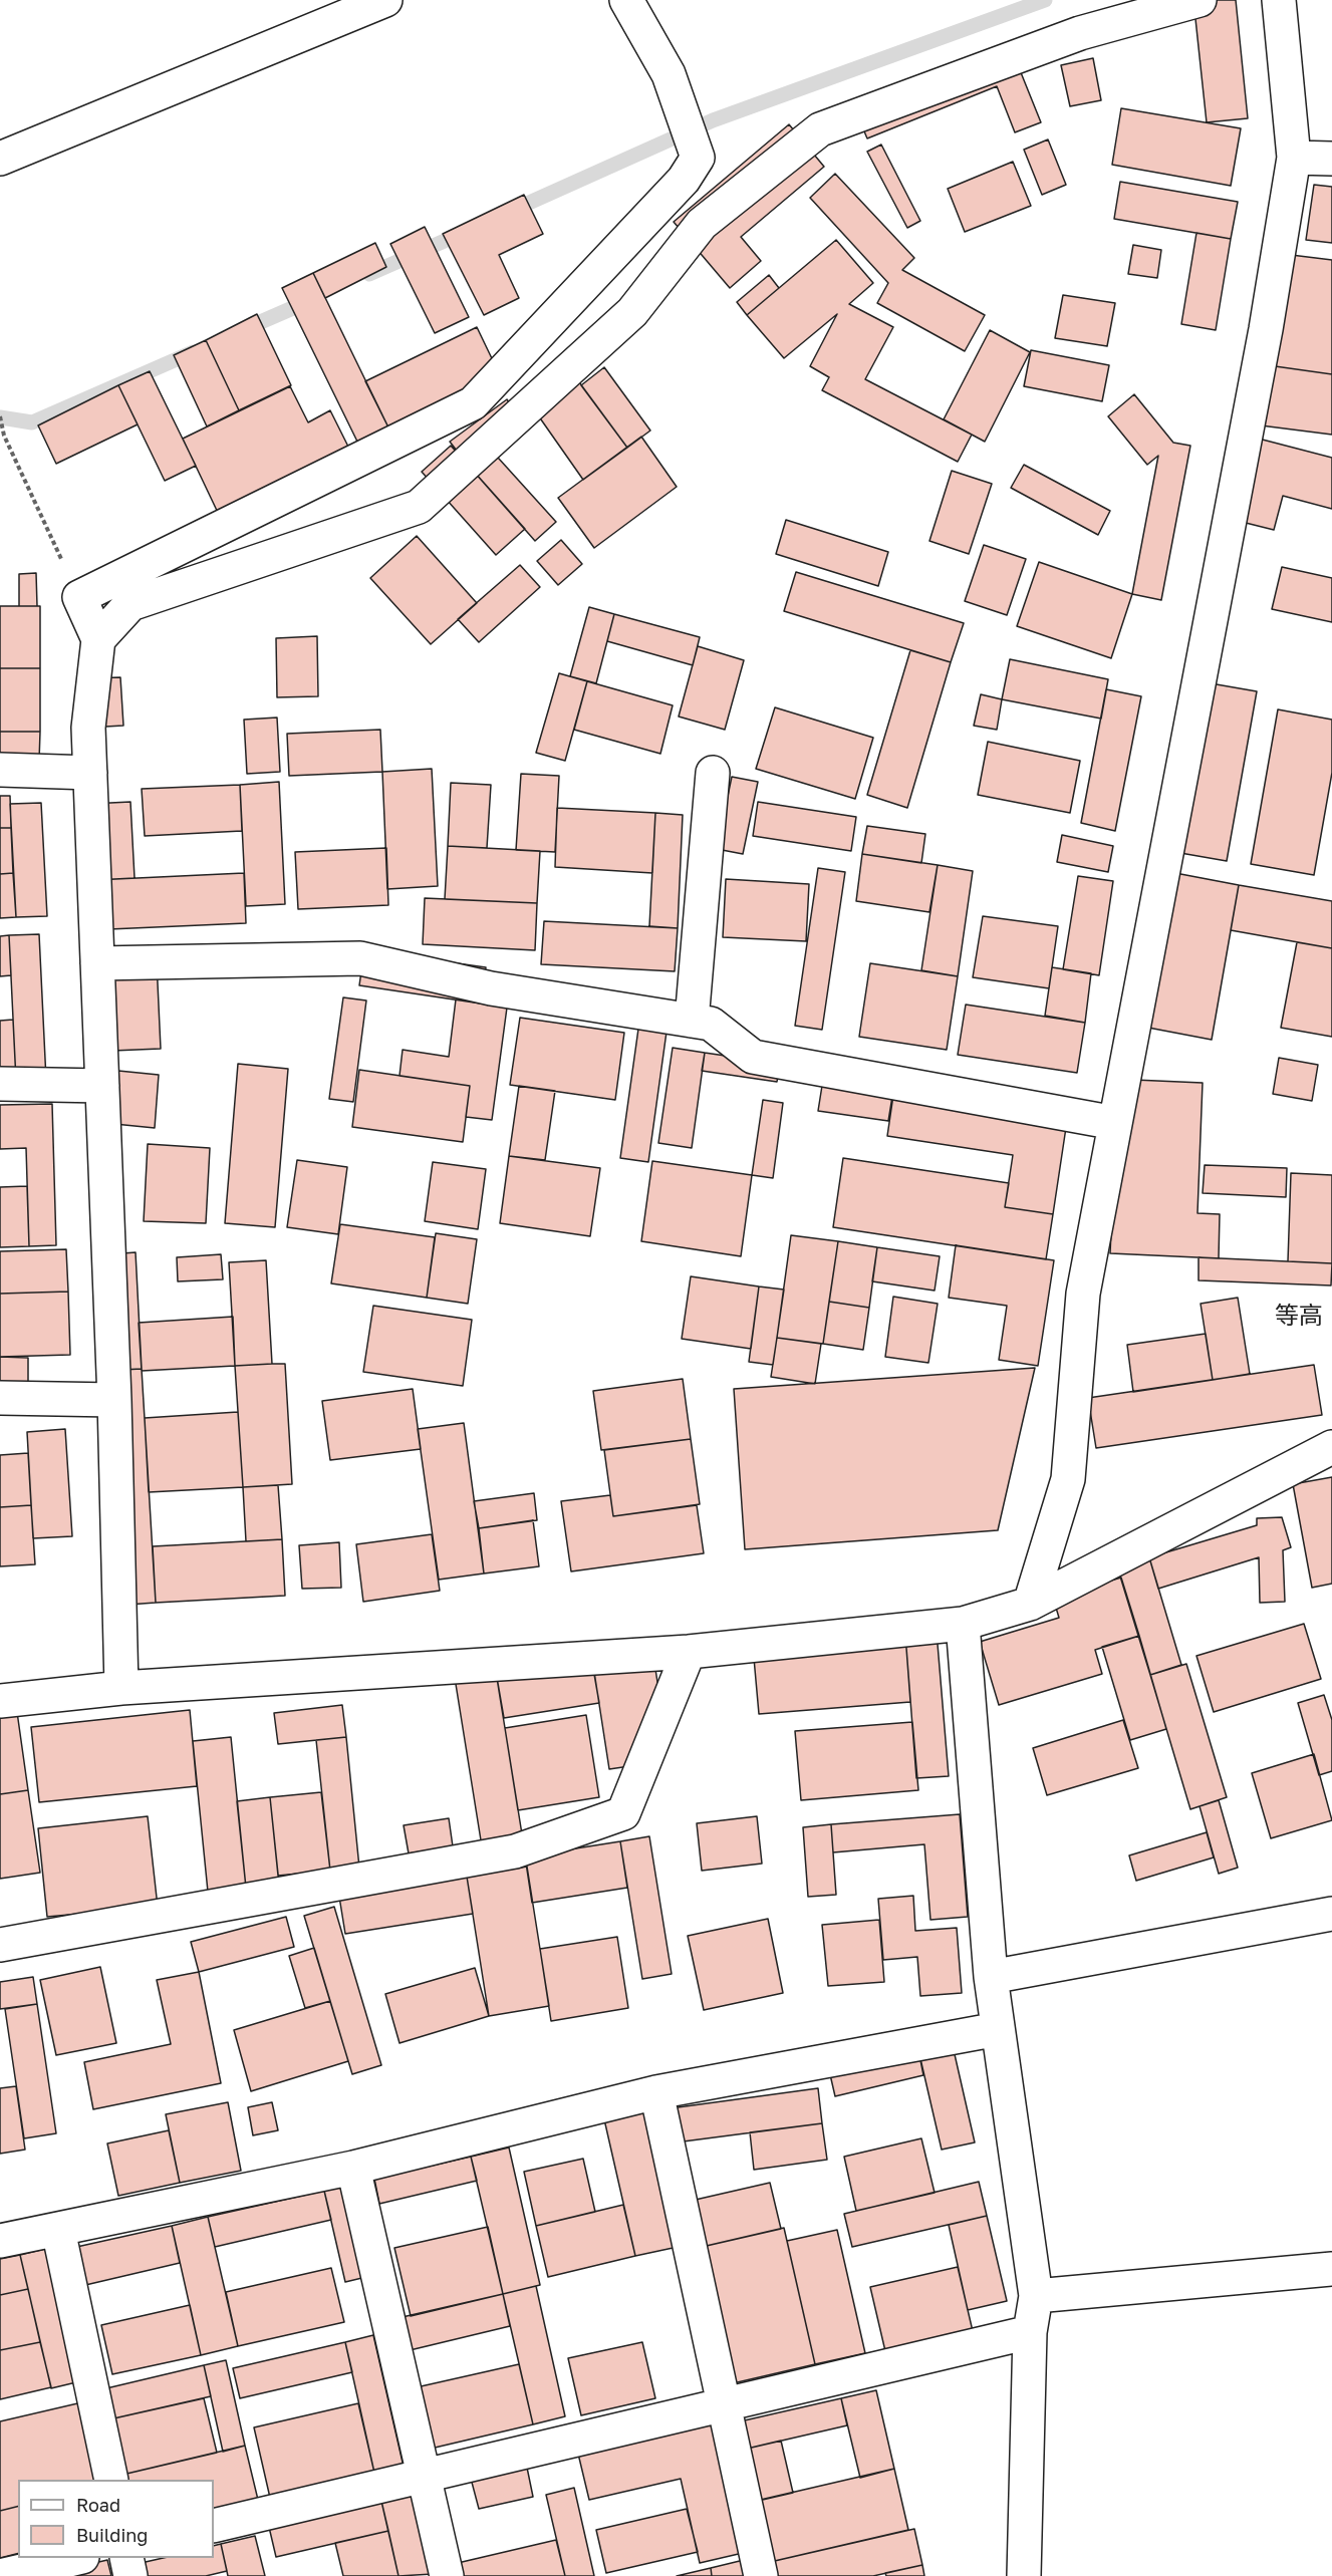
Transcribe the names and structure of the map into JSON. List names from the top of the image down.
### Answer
{
  "districts": ["等高"],
  "legend": ["Road", "Building"]
}
